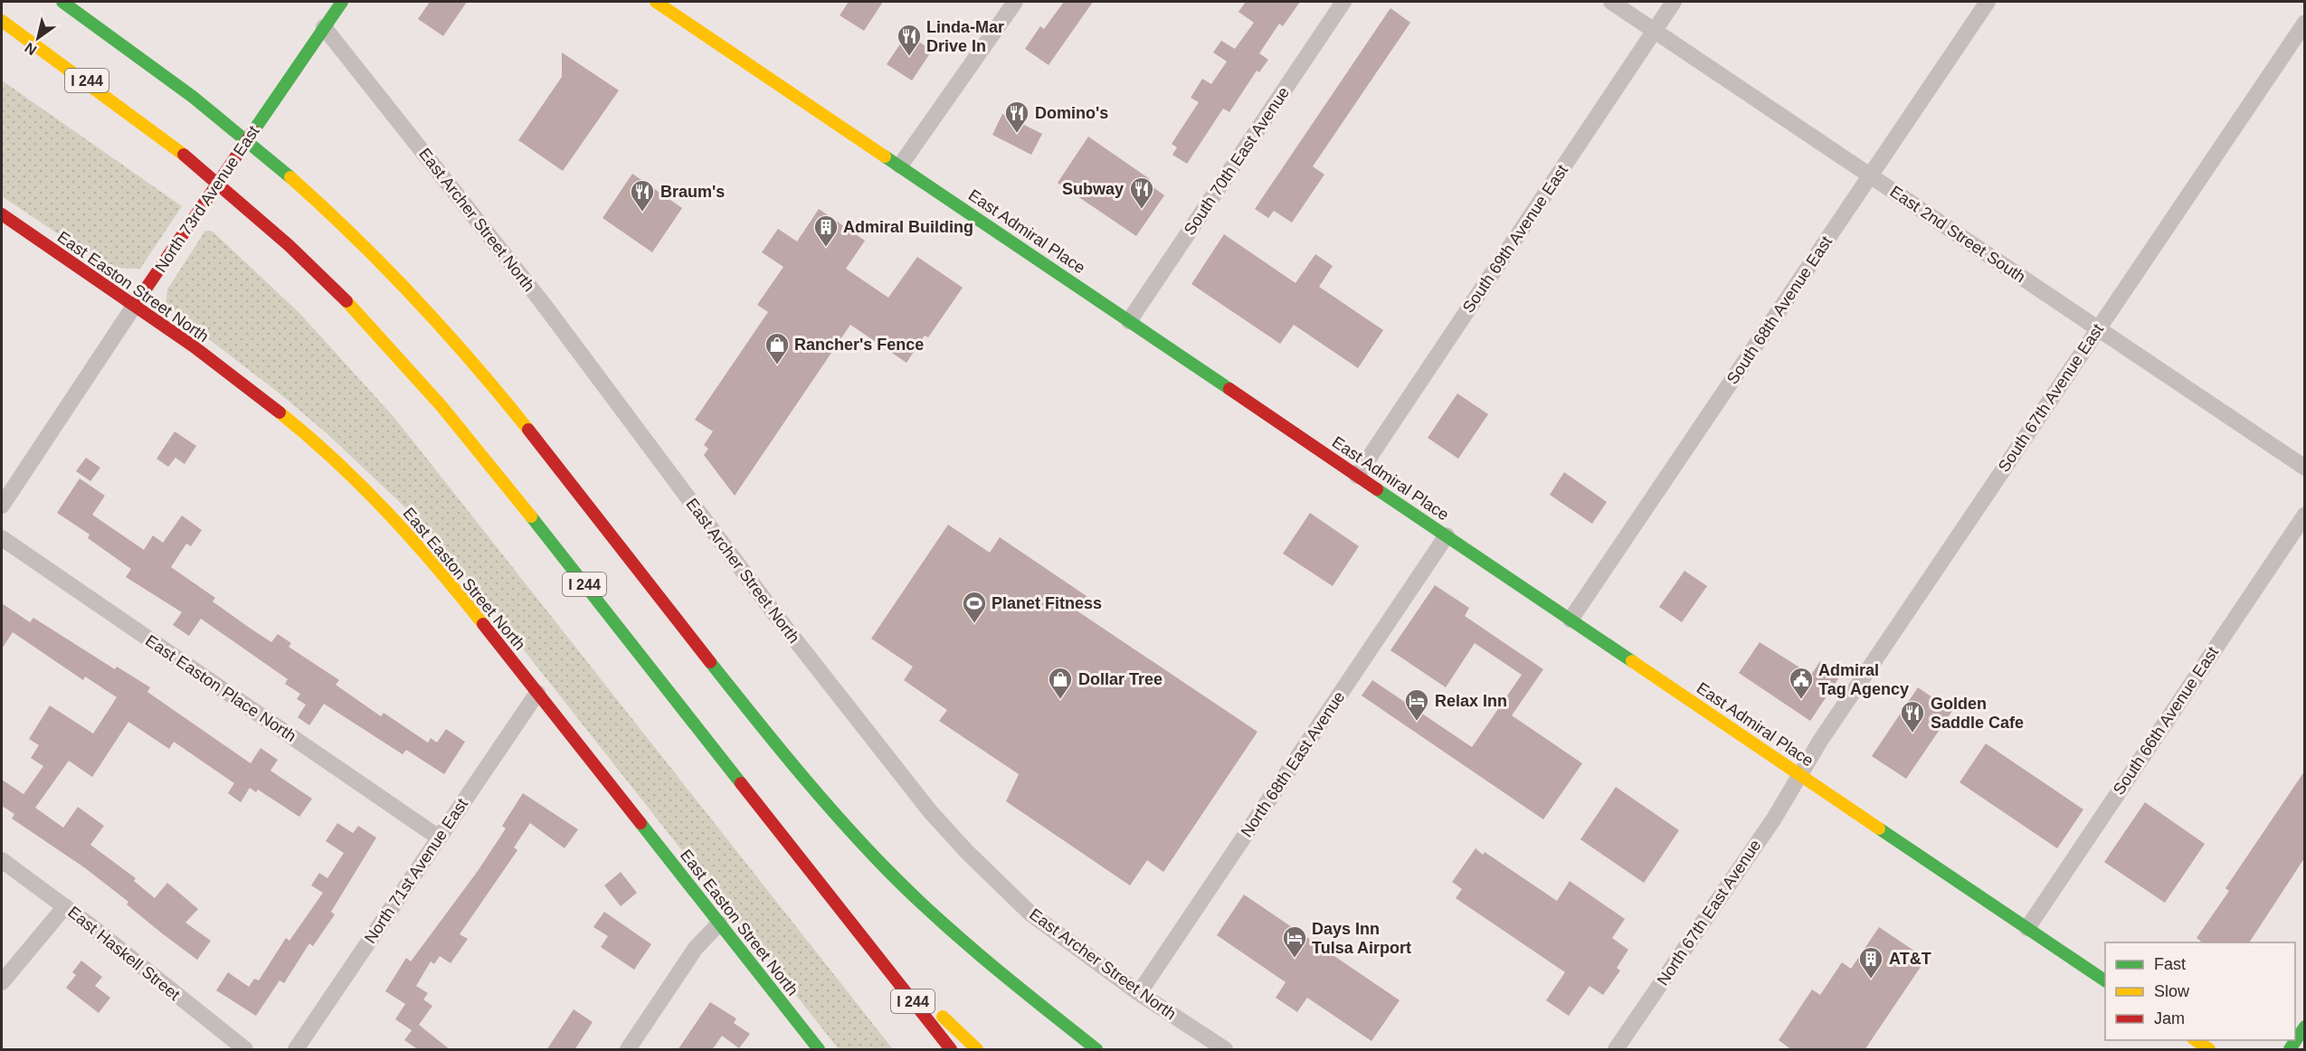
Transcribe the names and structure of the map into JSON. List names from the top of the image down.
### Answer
{
  "streets": {
    "main road": [
      "I 244",
      "North 73rd Avenue East",
      "East Admiral Place",
      "East Easton Street North"
    ],
    "street": [
      "South 70th East Avenue",
      "East Archer Street North",
      "East 2nd Street South",
      "South 69th Avenue East",
      "South 68th Avenue East",
      "South 67th Avenue East",
      "East Easton Place North",
      "South 66th Avenue East",
      "North 68th East Avenue",
      "North 71st Avenue East",
      "North 67th East Avenue",
      "East Haskell Street"
    ]
  },
  "crossings": [
    ["South 70th East Avenue", "East Admiral Place"],
    ["North 73rd Avenue East", "East Archer Street North"],
    ["North 73rd Avenue East", "East Easton Street North"],
    ["East Archer Street North", "North 68th East Avenue"],
    ["East Admiral Place", "South 69th Avenue East"],
    ["East Admiral Place", "South 68th Avenue East"],
    ["East Admiral Place", "South 67th Avenue East"],
    ["East Admiral Place", "South 66th Avenue East"],
    ["East Admiral Place", "North 68th East Avenue"],
    ["East Admiral Place", "North 67th East Avenue"],
    ["East 2nd Street South", "South 69th Avenue East"],
    ["East 2nd Street South", "South 68th Avenue East"],
    ["East 2nd Street South", "South 67th Avenue East"],
    ["East Easton Street North", "North 71st Avenue East"],
    ["South 67th Avenue East", "North 67th East Avenue"],
    ["East Easton Place North", "North 71st Avenue East"]
  ],
  "places": {
    "restaurant": [
      "Linda-Mar Drive In",
      "Domino's",
      "Subway",
      "Braum's",
      "Golden Saddle Cafe"
    ],
    "building": ["Admiral Building", "AT&T"],
    "shop": ["Rancher's Fence", "Dollar Tree"],
    "sports": ["Planet Fitness"],
    "public building": ["Admiral Tag Agency"],
    "hotel": ["Relax Inn", "Days Inn Tulsa Airport"]
  },
  "legend": ["Fast", "Slow", "Jam"],
  "north": "bottom left"
}
